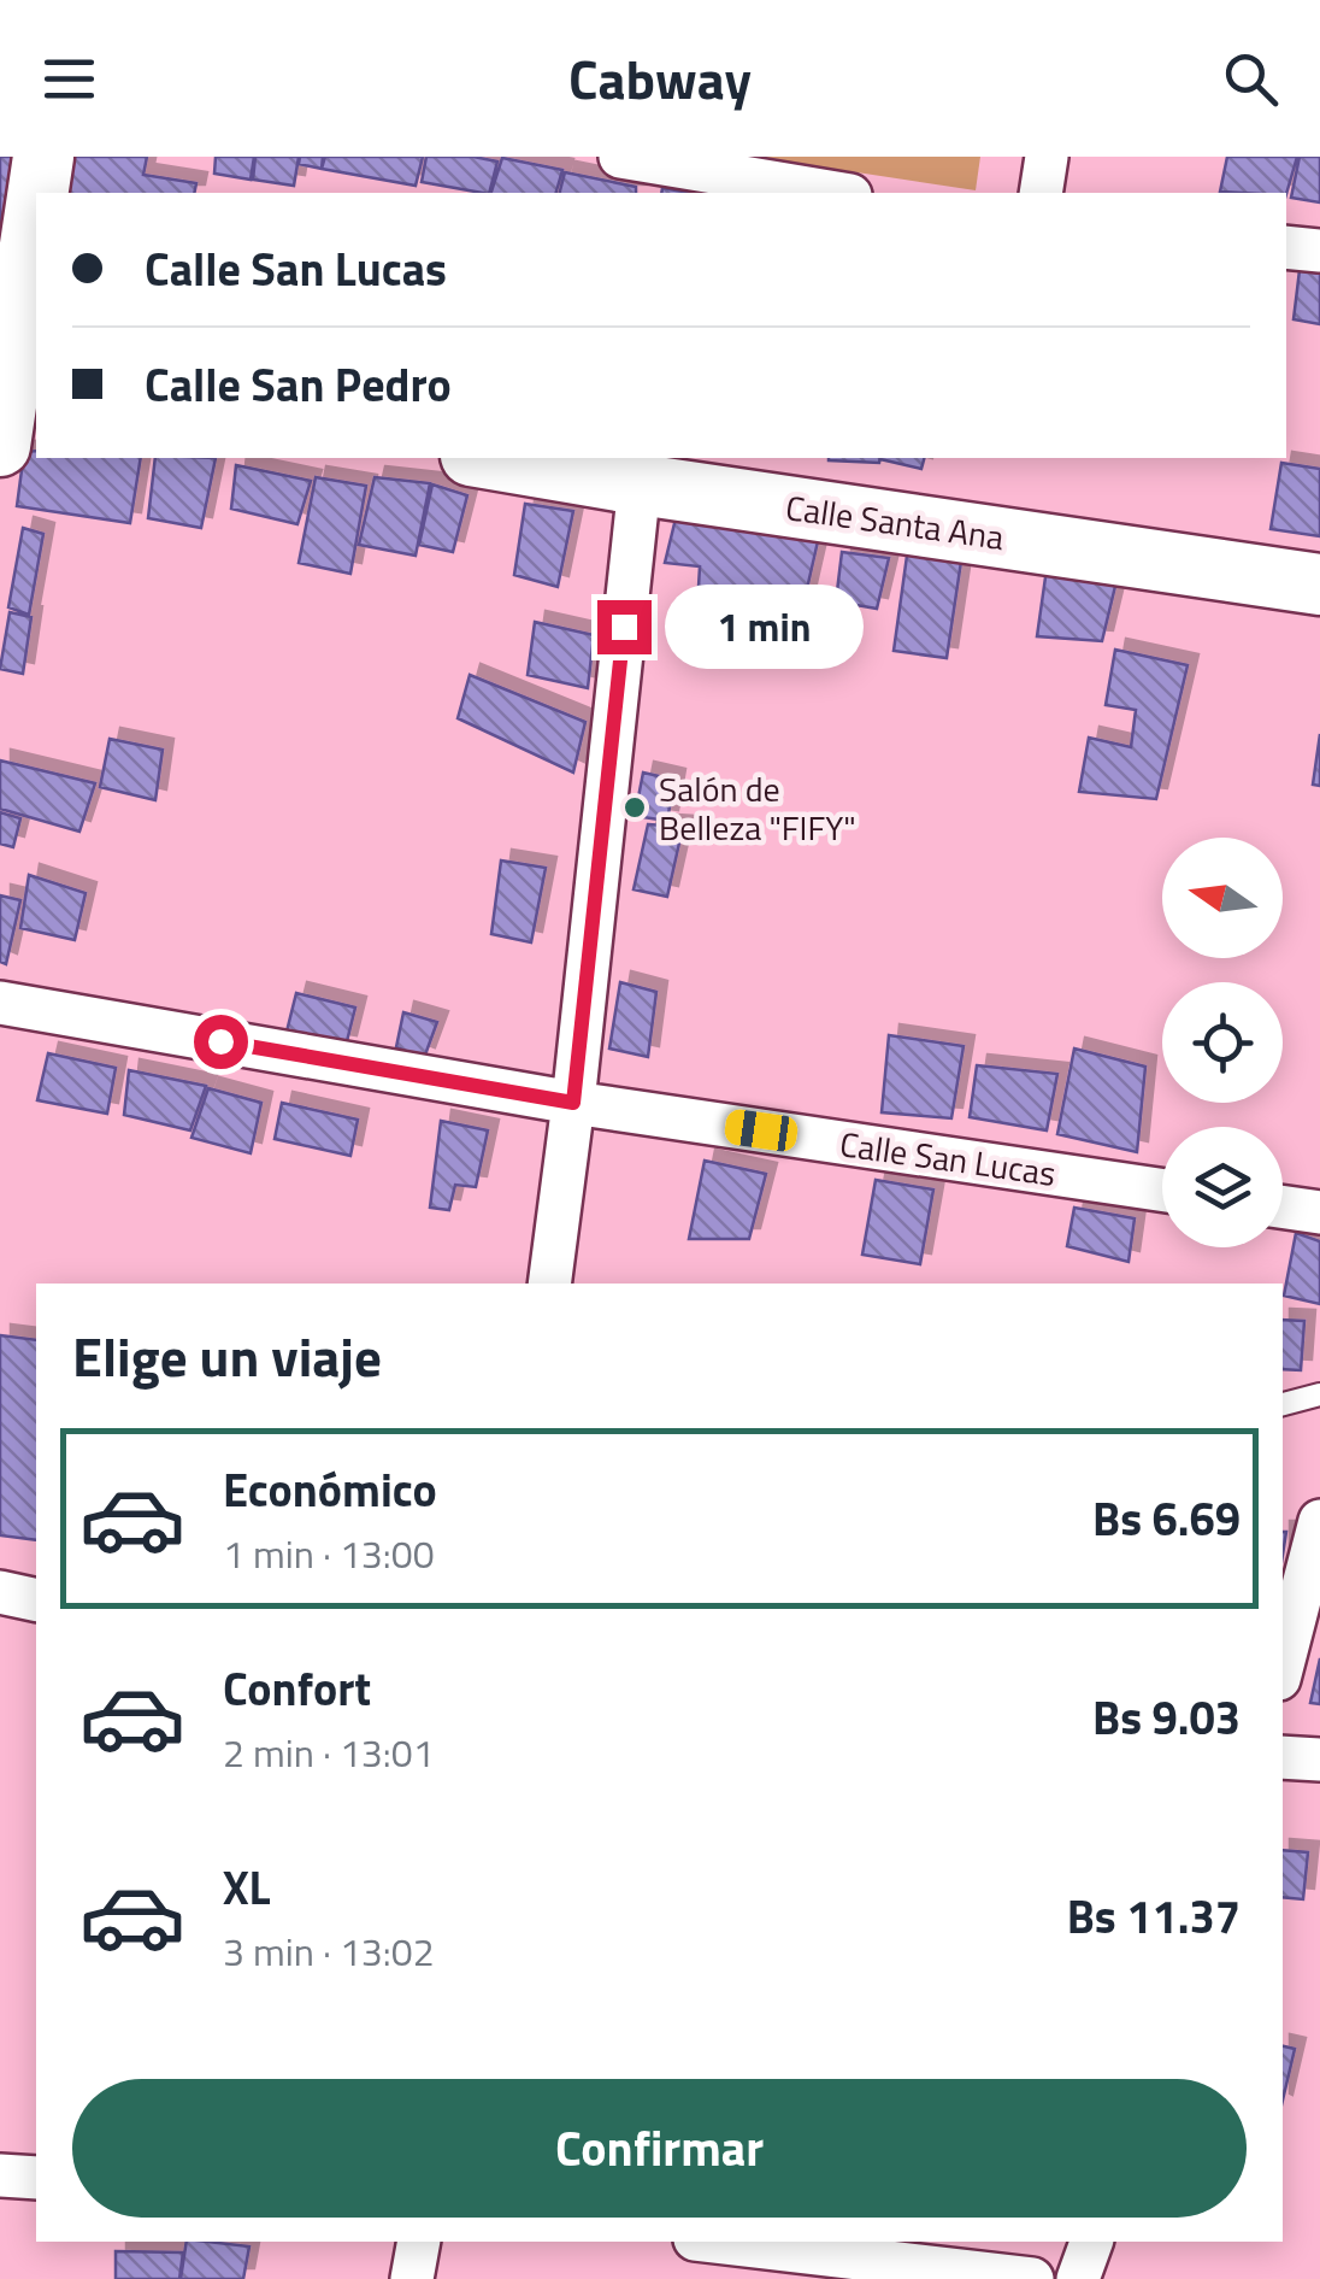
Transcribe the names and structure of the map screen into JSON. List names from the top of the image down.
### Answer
{
  "streets": {
    "street": ["Calle Santa Ana", "Calle San Lucas"]
  },
  "places": ["Salón de Belleza \"FIFY\""],
  "north": "left",
  "page": {
    "header": "Cabway",
    "banner": ["Calle San Lucas", "Calle San Pedro"],
    "bubble": "1 min",
    "heading": "Elige un viaje",
    "list": [
      {
        "name": "Económico",
        "note": "1 min · 13:00",
        "value": "Bs 6.69"
      },
      {
        "name": "Confort",
        "note": "2 min · 13:01",
        "value": "Bs 9.03"
      },
      {
        "name": "XL",
        "note": "3 min · 13:02",
        "value": "Bs 11.37"
      }
    ],
    "buttons": "Confirmar"
  }
}
